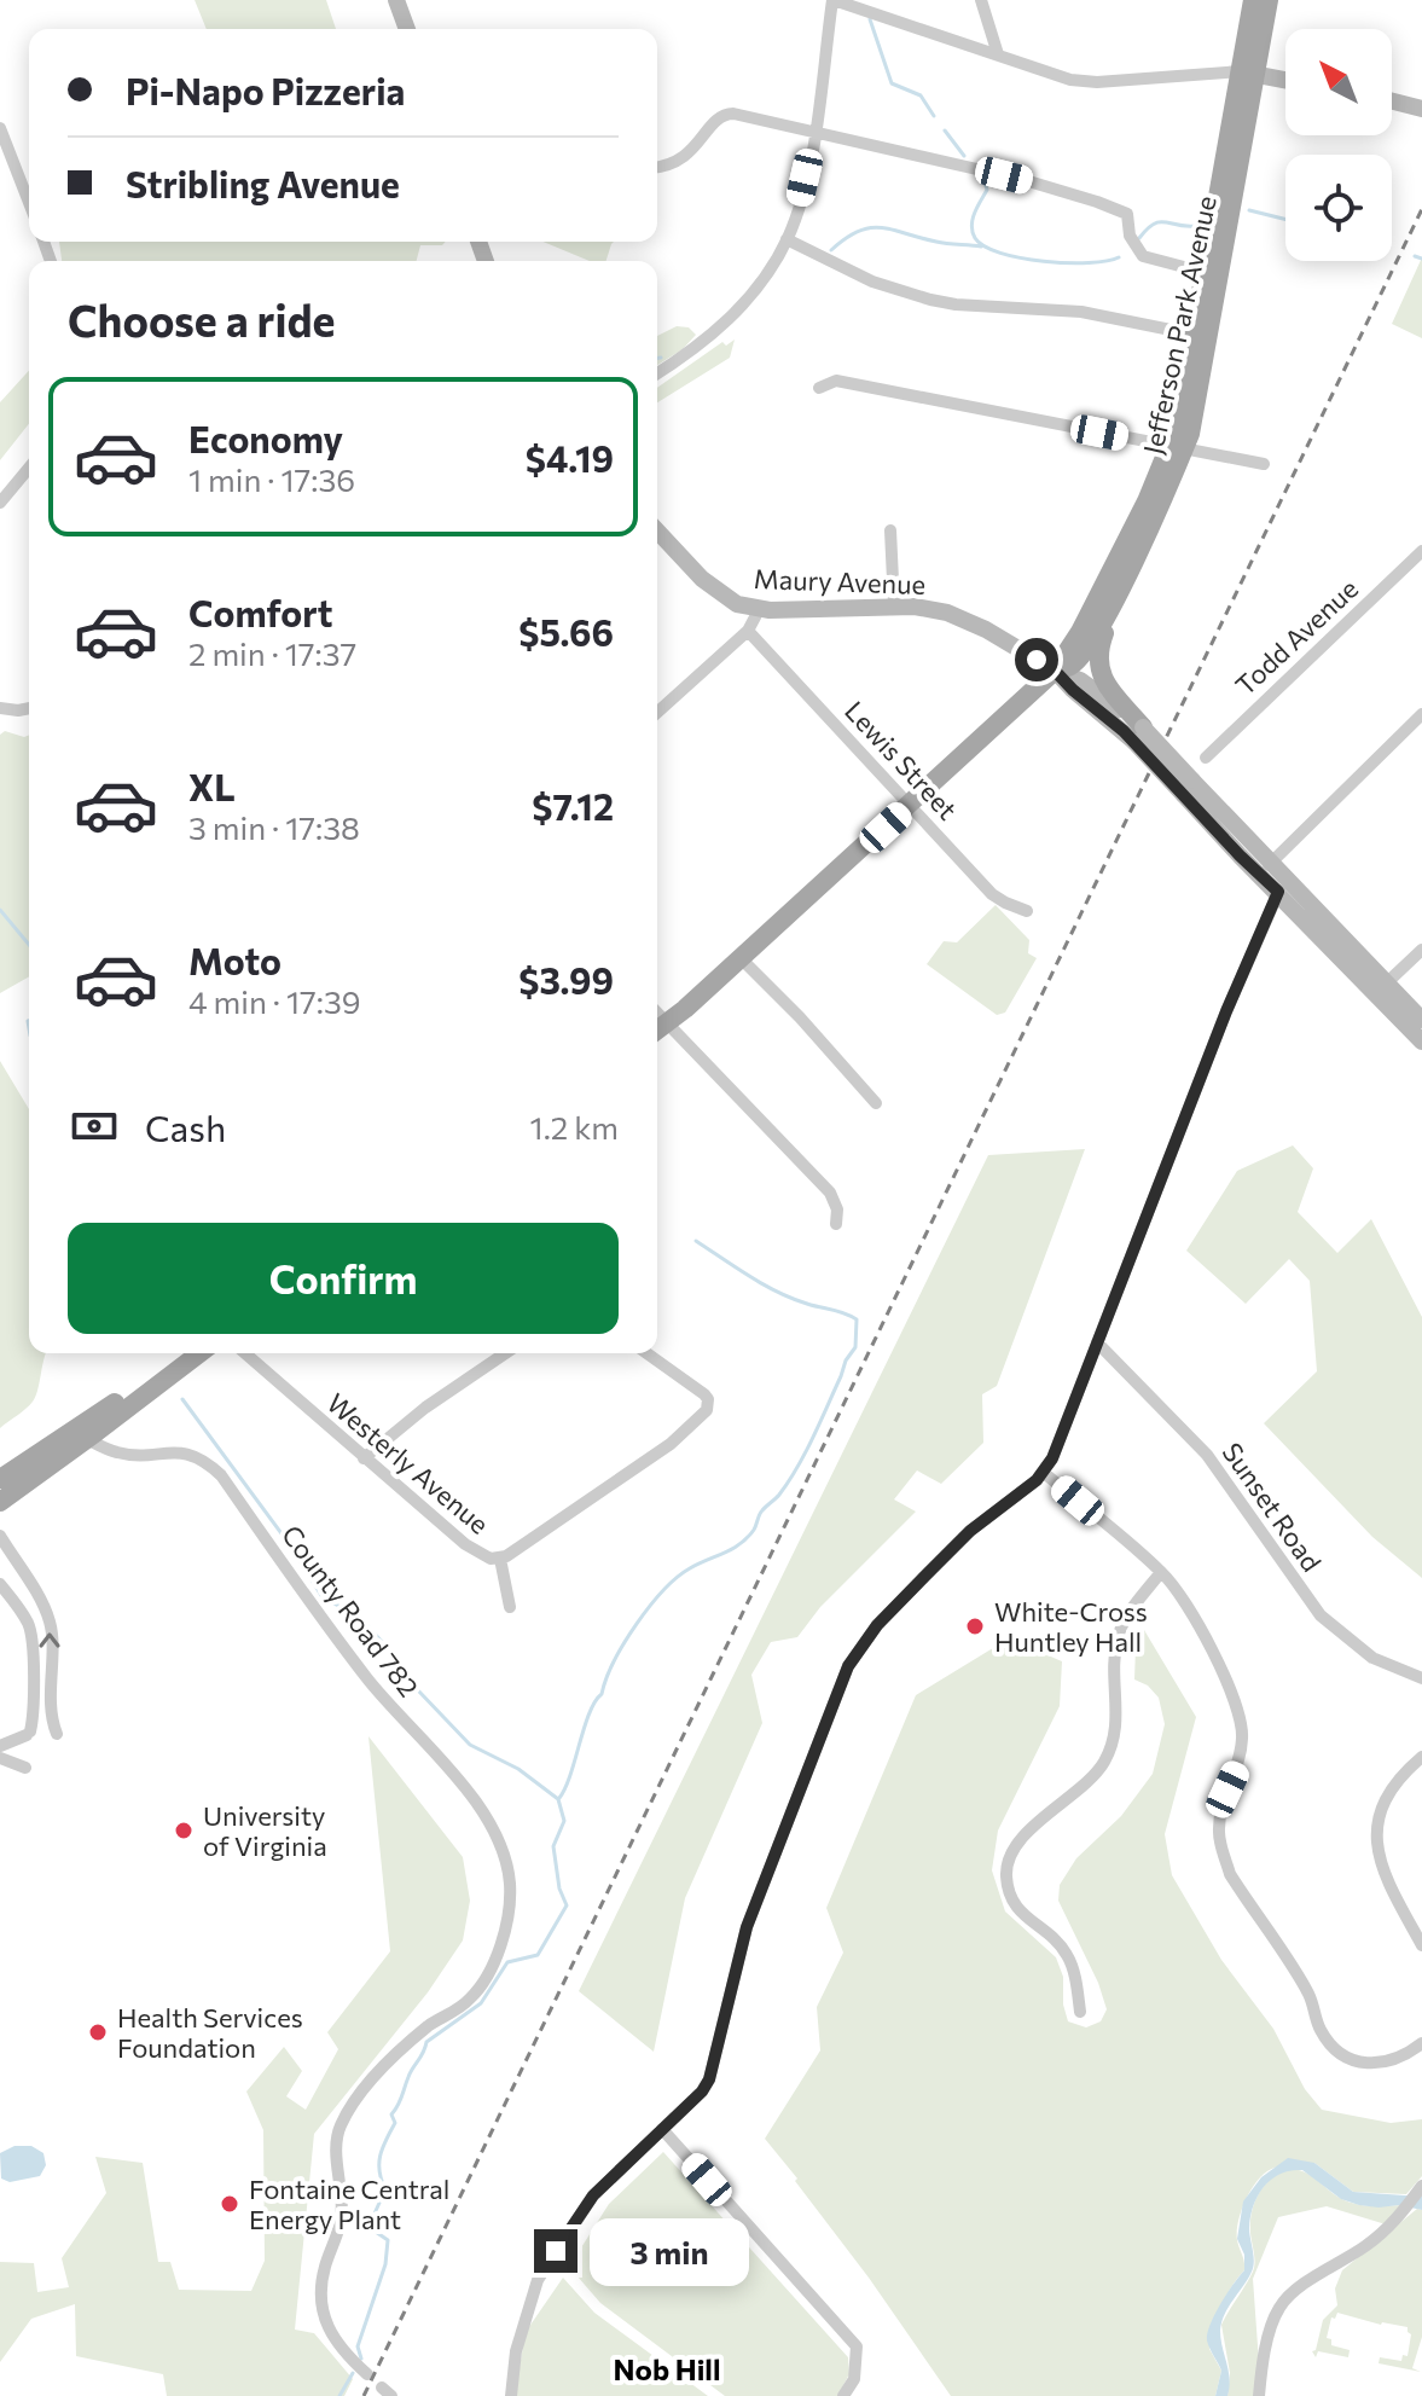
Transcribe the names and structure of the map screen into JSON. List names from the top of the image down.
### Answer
{
  "streets": {
    "main road": ["Jefferson Park Avenue"],
    "street": [
      "Maury Avenue",
      "Todd Avenue",
      "Lewis Street",
      "Westerly Avenue",
      "Sunset Road",
      "County Road 782"
    ]
  },
  "crossings": [
    ["Jefferson Park Avenue", "Maury Avenue"]
  ],
  "districts": ["Nob Hill"],
  "places": [
    "White-Cross Huntley Hall",
    "University of Virginia",
    "Health Services Foundation",
    "Fontaine Central Energy Plant"
  ],
  "north": "top left",
  "page": {
    "banner": ["Pi-Napo Pizzeria", "Stribling Avenue"],
    "heading": "Choose a ride",
    "list": [
      {
        "name": "Economy",
        "note": "1 min · 17:36",
        "value": "$4.19"
      },
      {
        "name": "Comfort",
        "note": "2 min · 17:37",
        "value": "$5.66"
      },
      {
        "name": "XL",
        "note": "3 min · 17:38",
        "value": "$7.12"
      },
      {
        "name": "Moto",
        "note": "4 min · 17:39",
        "value": "$3.99"
      }
    ],
    "pay": ["Cash", "1.2 km"],
    "buttons": "Confirm",
    "bubble": "3 min"
  }
}
